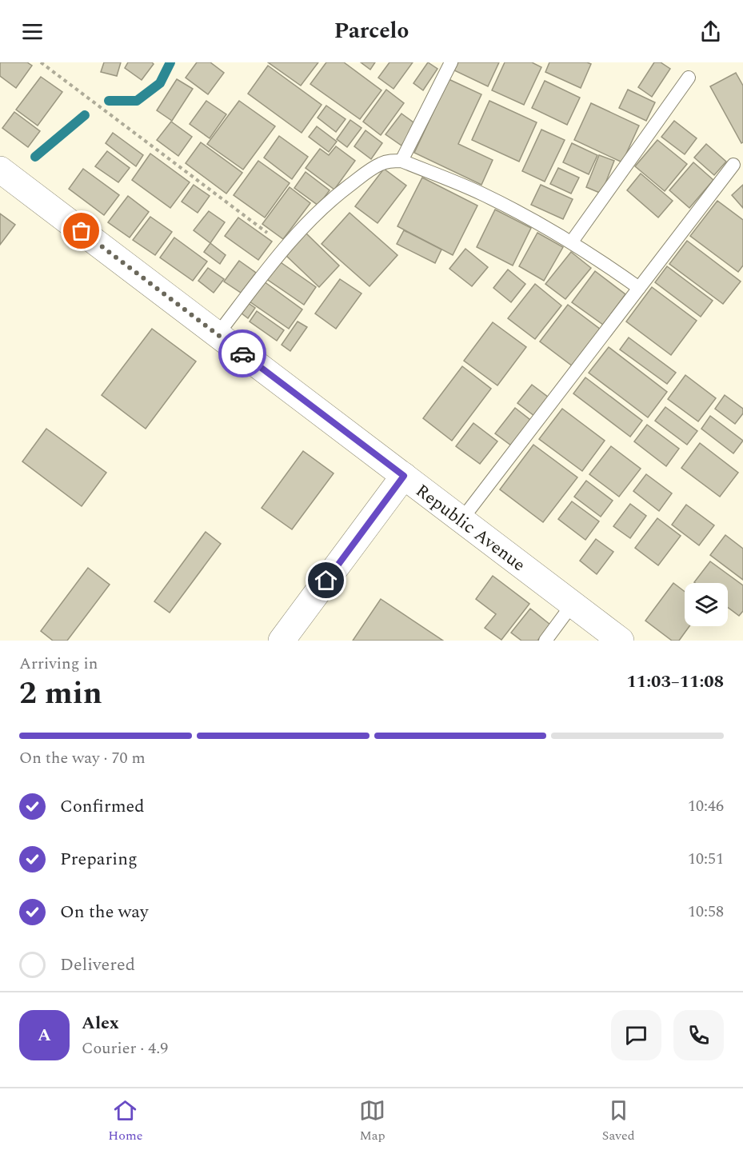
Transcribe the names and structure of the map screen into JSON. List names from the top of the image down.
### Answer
{
  "streets": {
    "main road": ["Republic Avenue"]
  },
  "page": {
    "header": "Parcelo",
    "heading": ["2 min", "Arriving in", "11:03–11:08"],
    "panel": ["Alex", "Courier · 4.9"],
    "bar": "On the way · 70 m",
    "list": [
      ["Confirmed", "10:46"],
      ["Preparing", "10:51"],
      ["On the way", "10:58"],
      "Delivered"
    ],
    "round": "A",
    "tabs": ["Home", "Map", "Saved"]
  }
}
